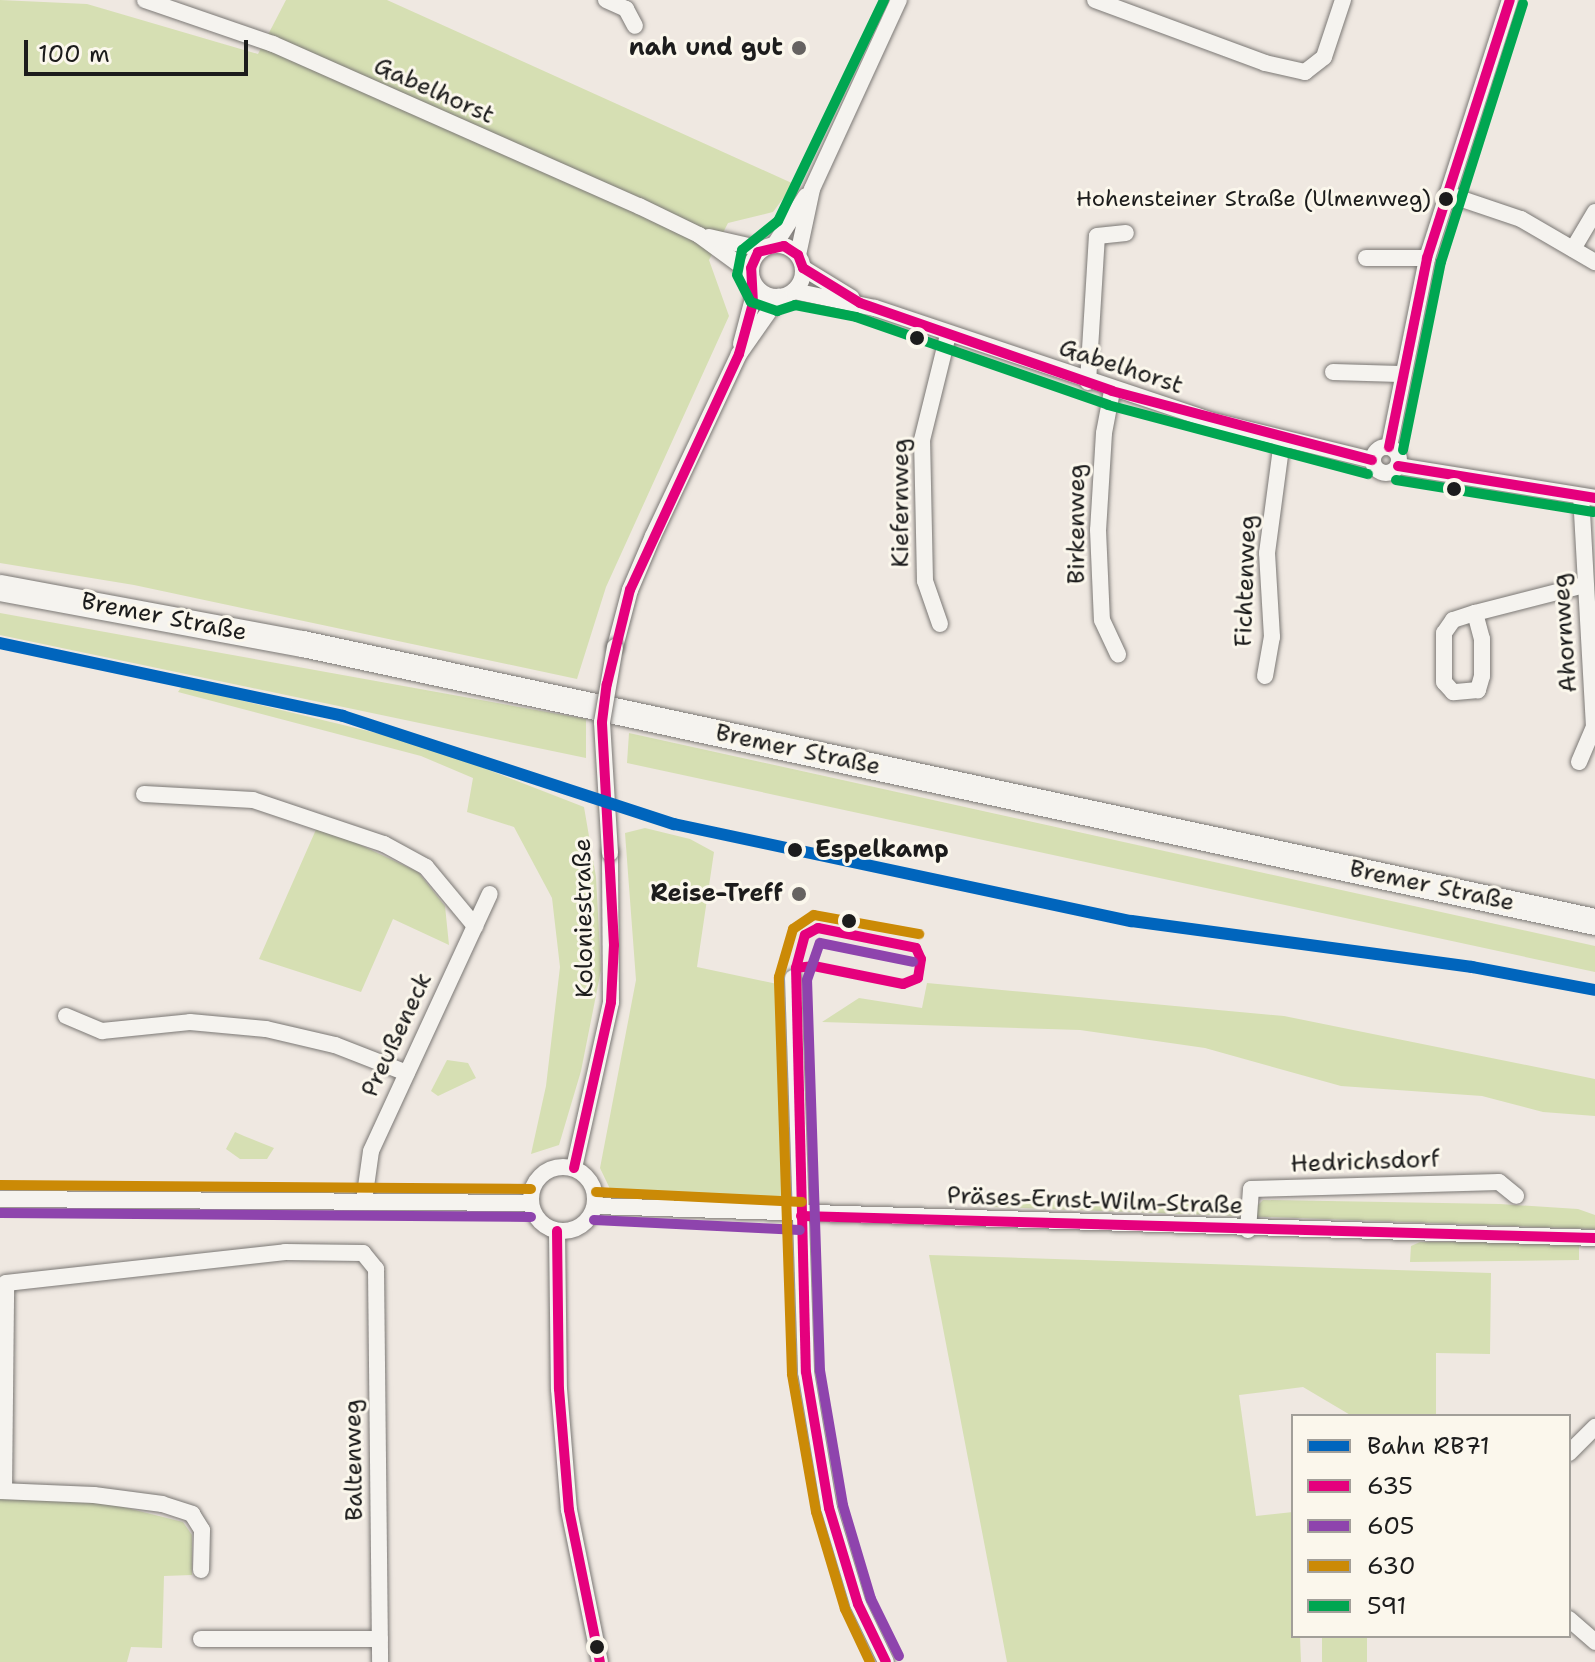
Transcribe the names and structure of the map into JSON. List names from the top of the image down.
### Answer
{
  "streets": {
    "main road": ["Bremer Straße"],
    "street": [
      "Gabelhorst",
      "Kiefernweg",
      "Birkenweg",
      "Fichtenweg",
      "Ahornweg",
      "Koloniestraße",
      "Preußeneck",
      "Hedrichsdorf",
      "Präses-Ernst-Wilm-Straße",
      "Baltenweg"
    ]
  },
  "crossings": [
    ["Gabelhorst", "Kiefernweg"],
    ["Gabelhorst", "Birkenweg"],
    ["Gabelhorst", "Fichtenweg"],
    ["Gabelhorst", "Koloniestraße"],
    ["Koloniestraße", "Präses-Ernst-Wilm-Straße"],
    ["Hedrichsdorf", "Präses-Ernst-Wilm-Straße"]
  ],
  "places": [
    "nah und gut",
    "Hohensteiner Straße (Ulmenweg)",
    "Espelkamp",
    "Reise-Treff"
  ],
  "lines": [
    "transit line 635",
    "transit line 591",
    "rail line RB71",
    "transit line 630",
    "transit line 605"
  ],
  "legend": [
    "Bahn RB71",
    "635",
    "605",
    "630",
    "591"
  ],
  "scale_bar": "100 m"
}
